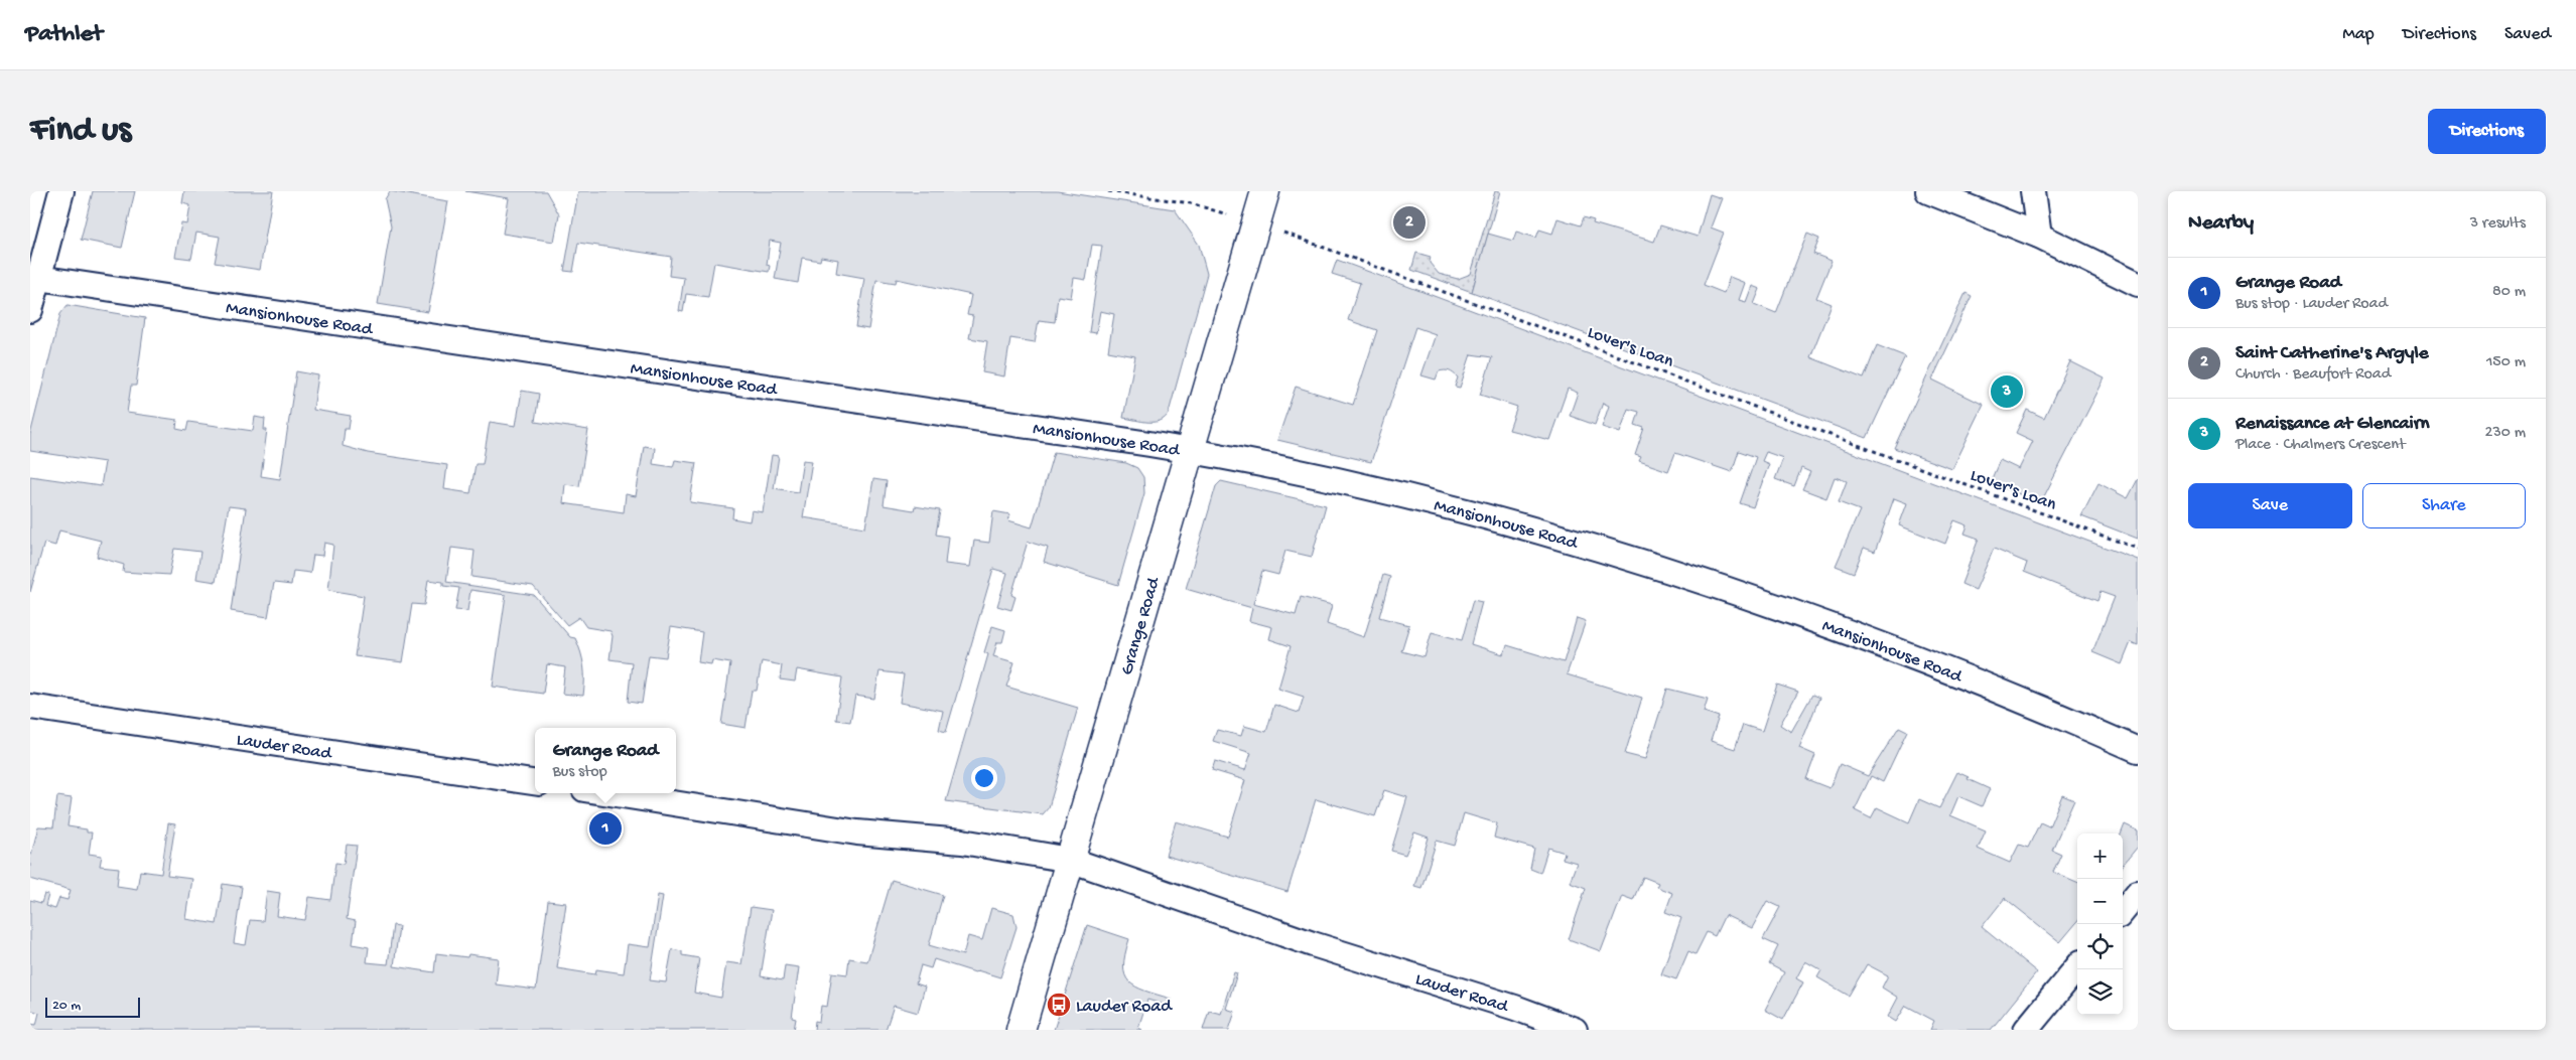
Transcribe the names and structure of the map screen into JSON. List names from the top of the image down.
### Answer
{
  "streets": {
    "street": ["Mansionhouse Road", "Grange Road", "Lauder Road"],
    "path": ["Lover's Loan"]
  },
  "crossings": [
    ["Mansionhouse Road", "Grange Road"],
    ["Lover's Loan", "Grange Road"],
    ["Grange Road", "Lauder Road"]
  ],
  "places": {
    "bus stop": ["Lauder Road"]
  },
  "scale_bar": "20 m",
  "page": {
    "header": "Pathlet",
    "nav": ["Map", "Directions", "Saved"],
    "buttons": [
      "Directions",
      ["Save", "Share"]
    ],
    "title": "Find us",
    "heading": ["Nearby", "3 results"],
    "pins": ["2", "3", "1"],
    "list": [
      {
        "mark": "1",
        "name": "Grange Road",
        "note": "Bus stop · Lauder Road",
        "value": "80 m"
      },
      {
        "mark": "2",
        "name": "Saint Catherine's Argyle",
        "note": "Church · Beaufort Road",
        "value": "150 m"
      },
      {
        "mark": "3",
        "name": "Renaissance at Glencairn",
        "note": "Place · Chalmers Crescent",
        "value": "230 m"
      }
    ],
    "popup": ["Grange Road", "Bus stop"],
    "map_buttons": ["+", "−"],
    "scale": "20 m"
  }
}
